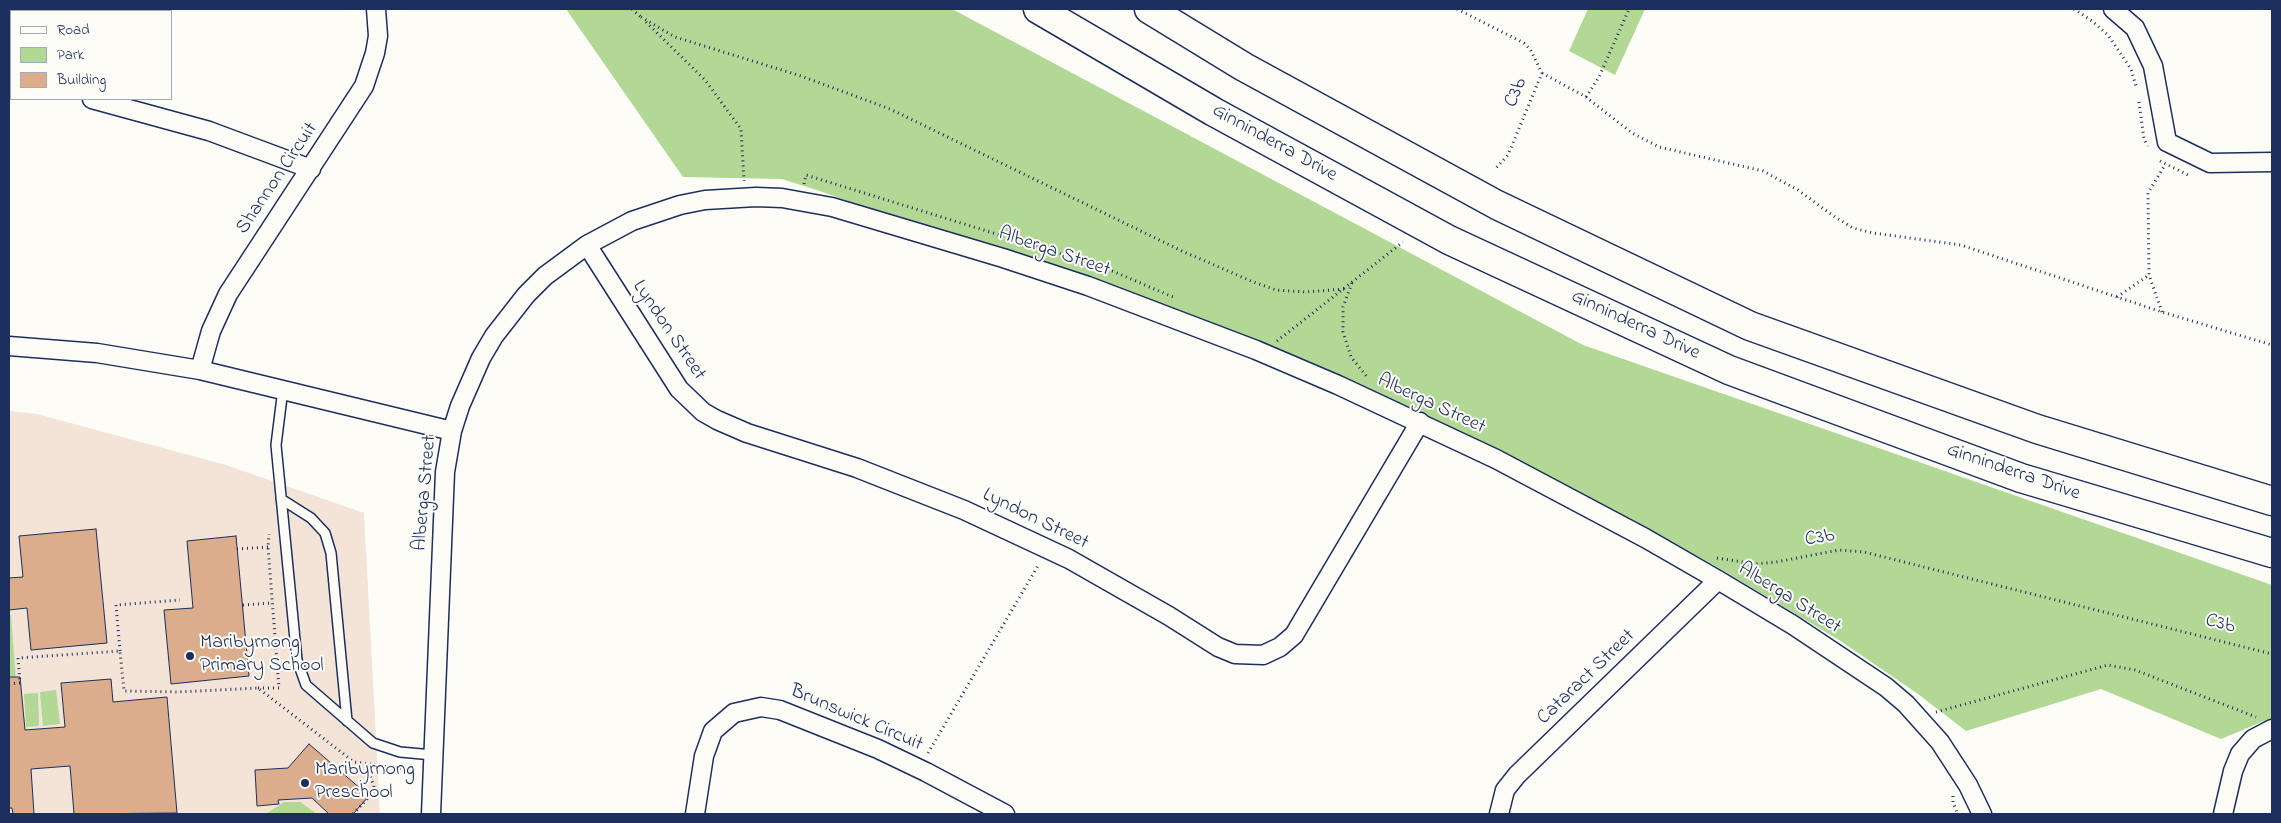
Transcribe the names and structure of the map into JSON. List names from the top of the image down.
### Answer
{
  "streets": {
    "main road": ["Ginninderra Drive"],
    "street": [
      "Shannon Circuit",
      "Alberga Street",
      "Lyndon Street",
      "Cataract Street",
      "Brunswick Circuit"
    ],
    "path": ["C3b"]
  },
  "crossings": [
    ["Alberga Street", "Lyndon Street"],
    ["Alberga Street", "Cataract Street"]
  ],
  "places": ["Maribyrnong Primary School", "Maribyrnong Preschool"],
  "legend": ["Road", "Park", "Building"]
}
